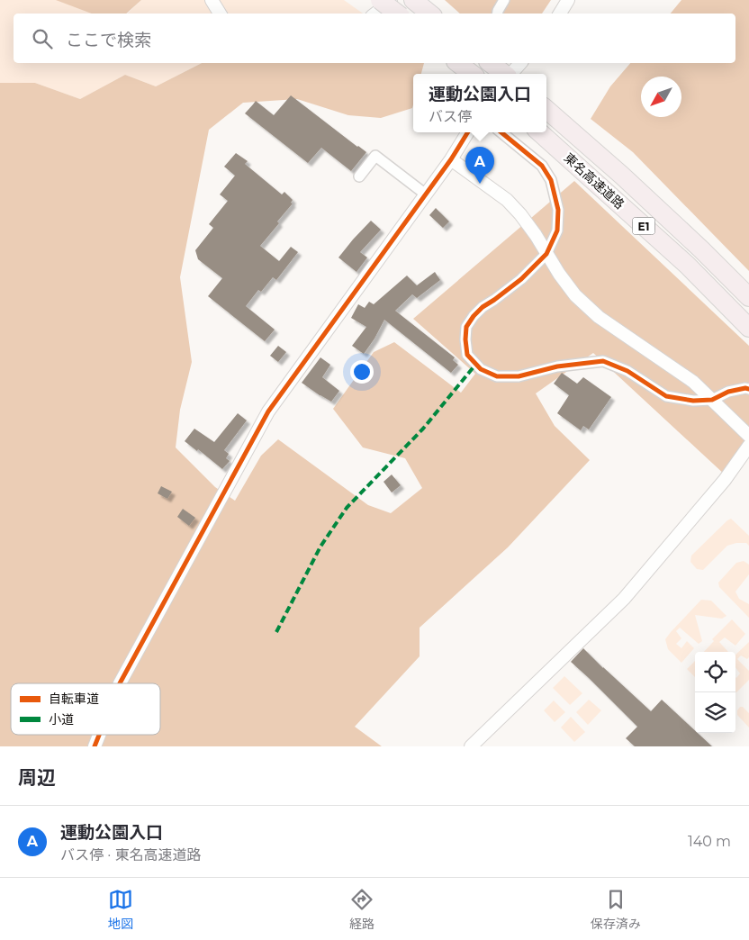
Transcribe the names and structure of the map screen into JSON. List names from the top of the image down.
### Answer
{
  "streets": {
    "highway": ["東名高速道路", "E1"]
  },
  "legend": ["自転車道", "小道"],
  "north": "bottom left",
  "page": {
    "search": "ここで検索",
    "popup": ["運動公園入口", "バス停"],
    "pins": "A",
    "heading": "周辺",
    "list": [
      {
        "mark": "A",
        "name": "運動公園入口",
        "note": "バス停 · 東名高速道路",
        "value": "140 m"
      }
    ],
    "nav": ["地図", "経路", "保存済み"]
  }
}
